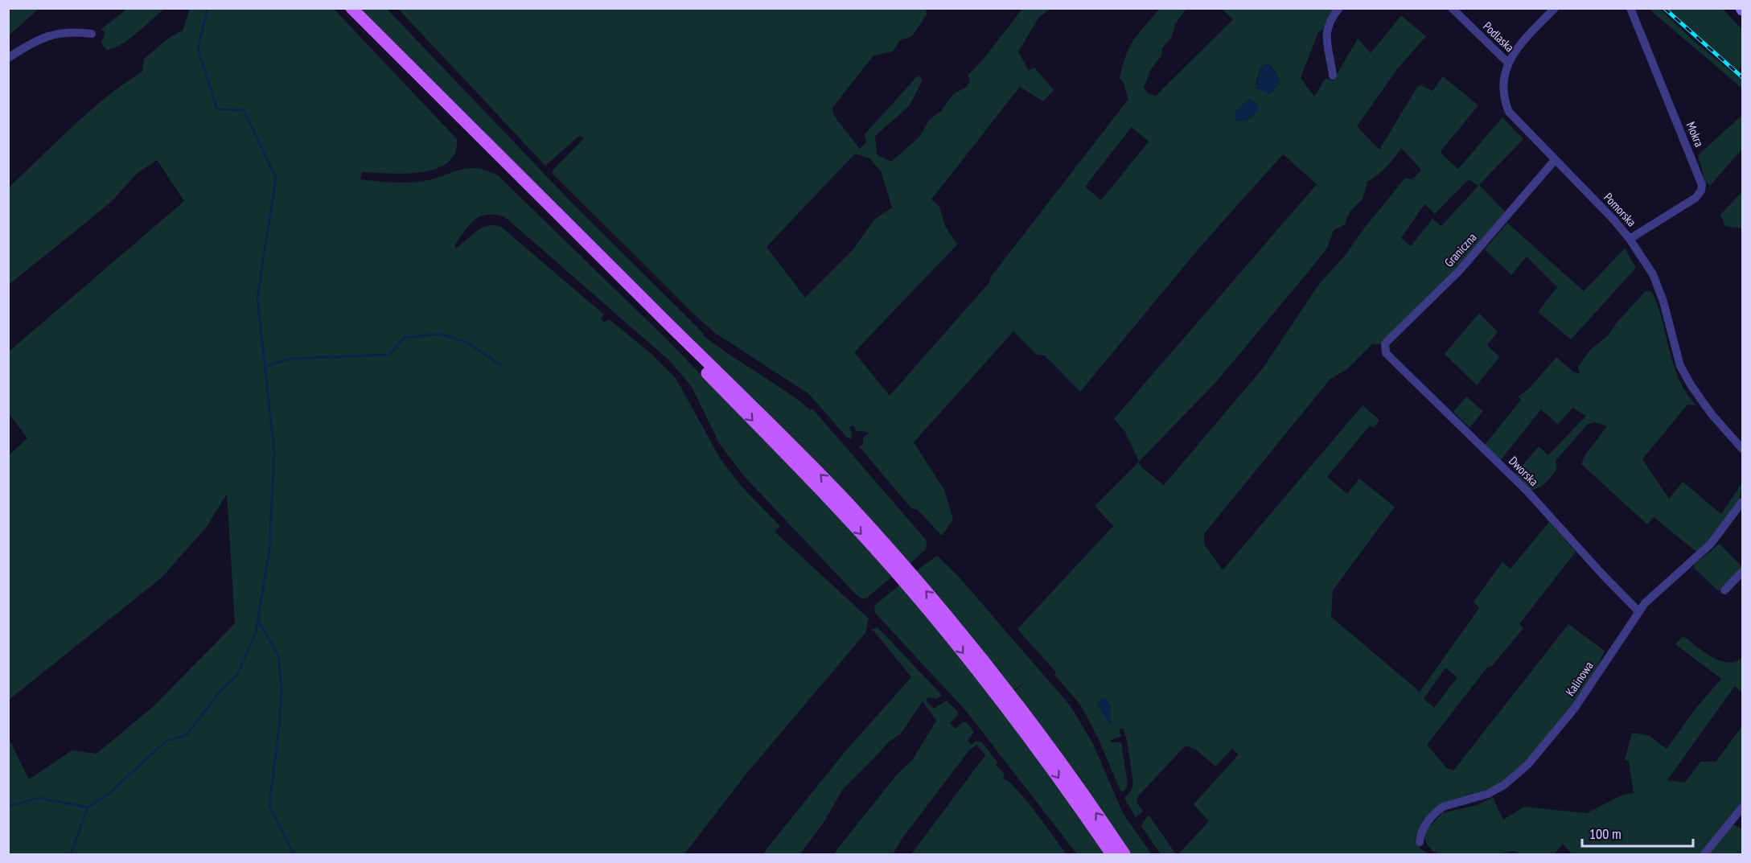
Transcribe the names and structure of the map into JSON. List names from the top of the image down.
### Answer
{
  "streets": {
    "street": [
      "Podlaska",
      "Mokra",
      "Pomorska",
      "Graniczna",
      "Dworska",
      "Kalinowa"
    ]
  },
  "crossings": [
    ["Podlaska", "Pomorska"],
    ["Mokra", "Pomorska"],
    ["Pomorska", "Graniczna"],
    ["Graniczna", "Dworska"],
    ["Dworska", "Kalinowa"]
  ],
  "scale_bar": "100 m"
}
